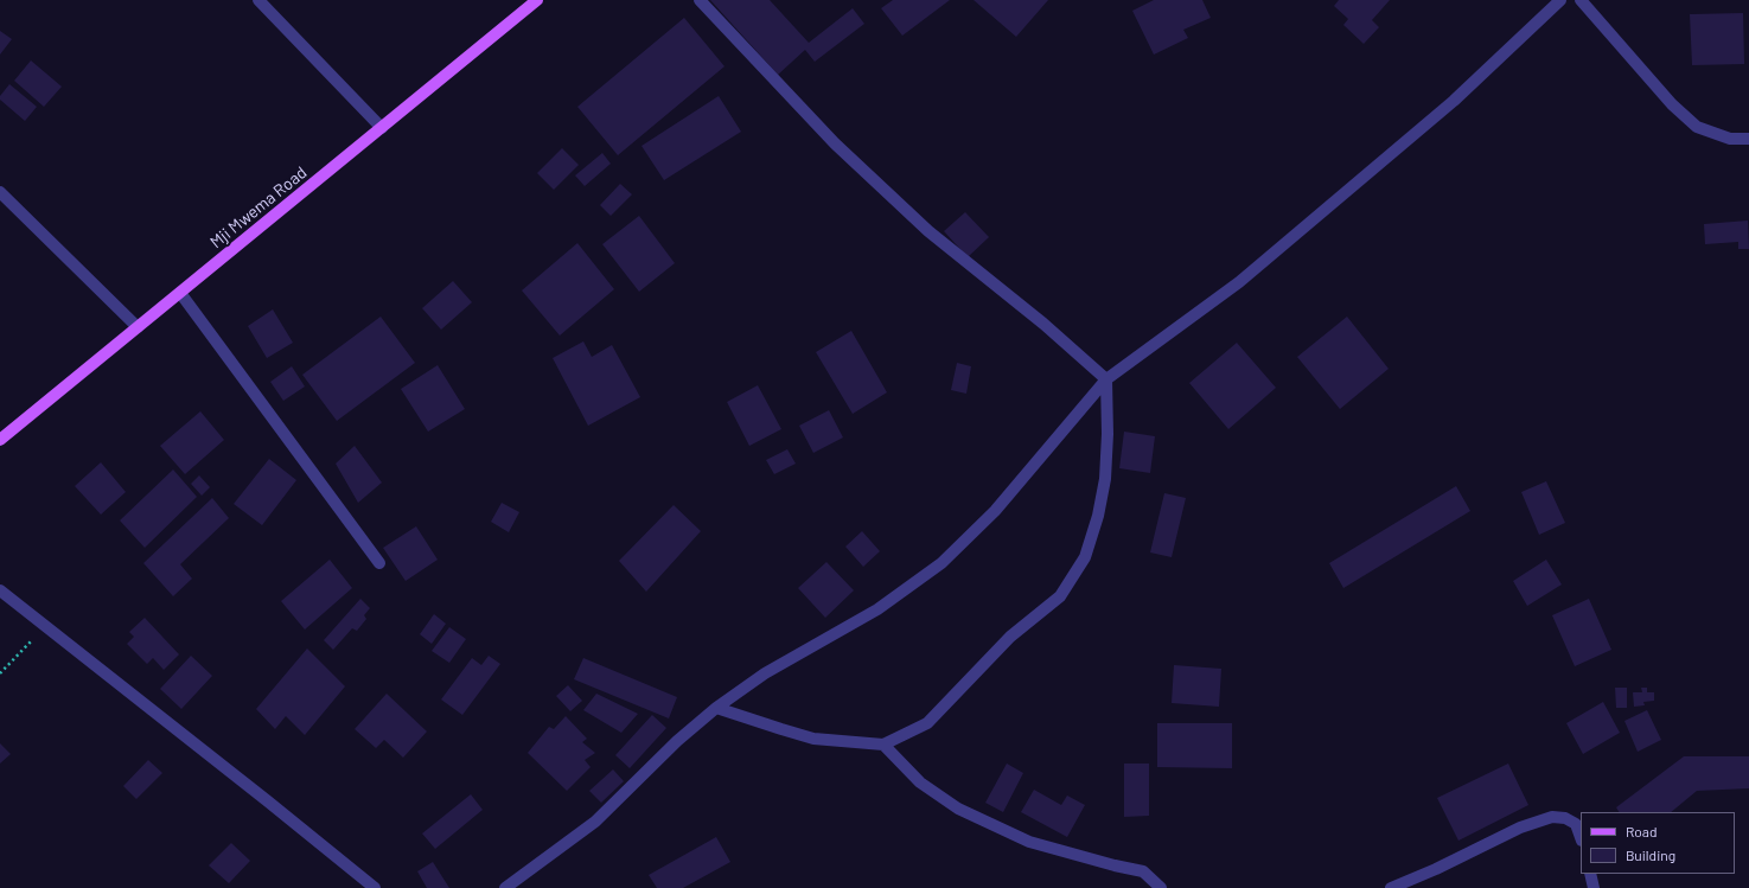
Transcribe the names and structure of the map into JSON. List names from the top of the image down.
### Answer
{
  "streets": {
    "main road": ["Mji Mwema Road"]
  },
  "legend": ["Road", "Building"]
}
